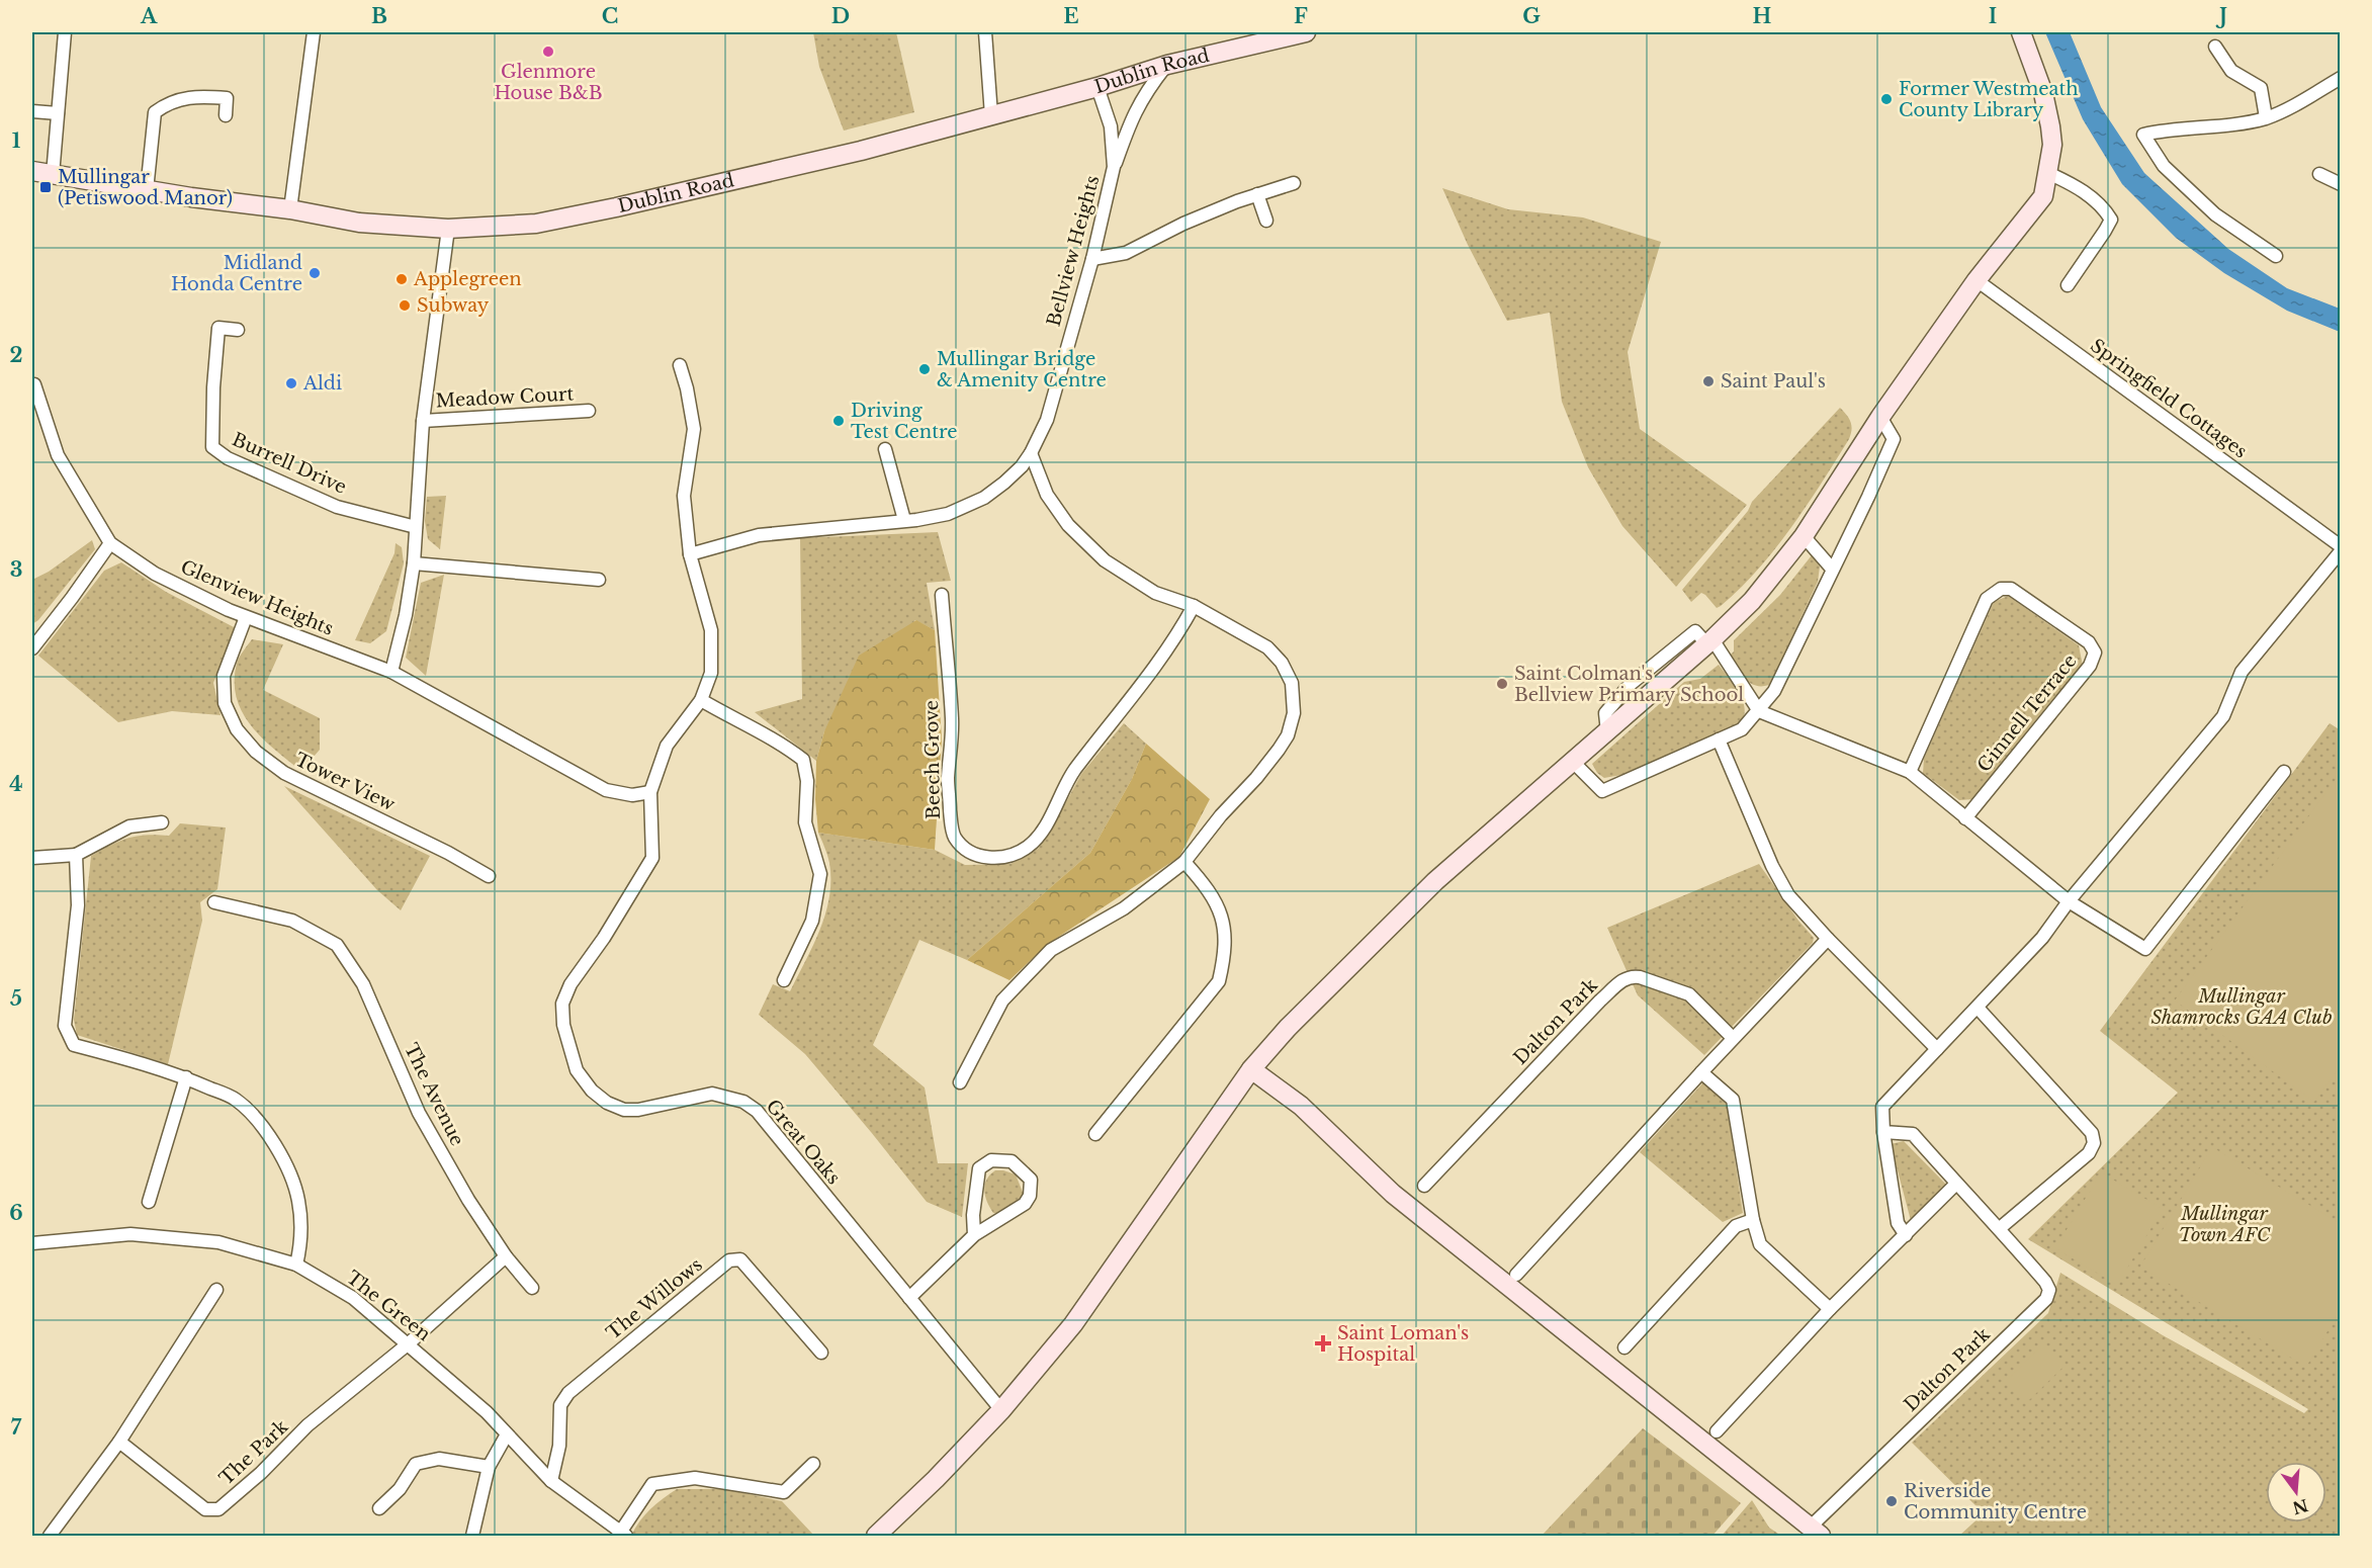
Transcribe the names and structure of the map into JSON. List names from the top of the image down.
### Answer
{
  "streets": {
    "street": [
      "Dublin Road",
      "Bellview Heights",
      "Meadow Court",
      "Springfield Cottages",
      "Burrell Drive",
      "Glenview Heights",
      "Ginnell Terrace",
      "Beech Grove",
      "Tower View",
      "Dalton Park",
      "The Avenue",
      "Great Oaks",
      "The Willows",
      "The Green",
      "The Park"
    ]
  },
  "crossings": [
    ["Dublin Road", "Bellview Heights"],
    ["Dublin Road", "Meadow Court"],
    ["Meadow Court", "Burrell Drive"],
    ["Glenview Heights", "Tower View"],
    ["Glenview Heights", "Great Oaks"],
    ["The Willows", "The Green"],
    ["The Green", "The Park"]
  ],
  "parks": ["Mullingar Shamrocks GAA Club", "Mullingar Town AFC"],
  "places": {
    "other": [
      "Glenmore House B&B",
      "Former Westmeath County Library",
      "Midland Honda Centre",
      "Applegreen",
      "Subway",
      "Mullingar Bridge & Amenity Centre",
      "Saint Paul's",
      "Aldi",
      "Driving Test Centre",
      "Saint Colman's Bellview Primary School",
      "Riverside Community Centre"
    ],
    "transit": ["Mullingar (Petiswood Manor)"],
    "health": ["Saint Loman's Hospital"]
  },
  "north": "bottom",
  "grid": {
    "columns": [
      "A",
      "B",
      "C",
      "D",
      "E",
      "F",
      "G",
      "H",
      "I",
      "J"
    ],
    "rows": [
      "1",
      "2",
      "3",
      "4",
      "5",
      "6",
      "7"
    ]
  }
}
